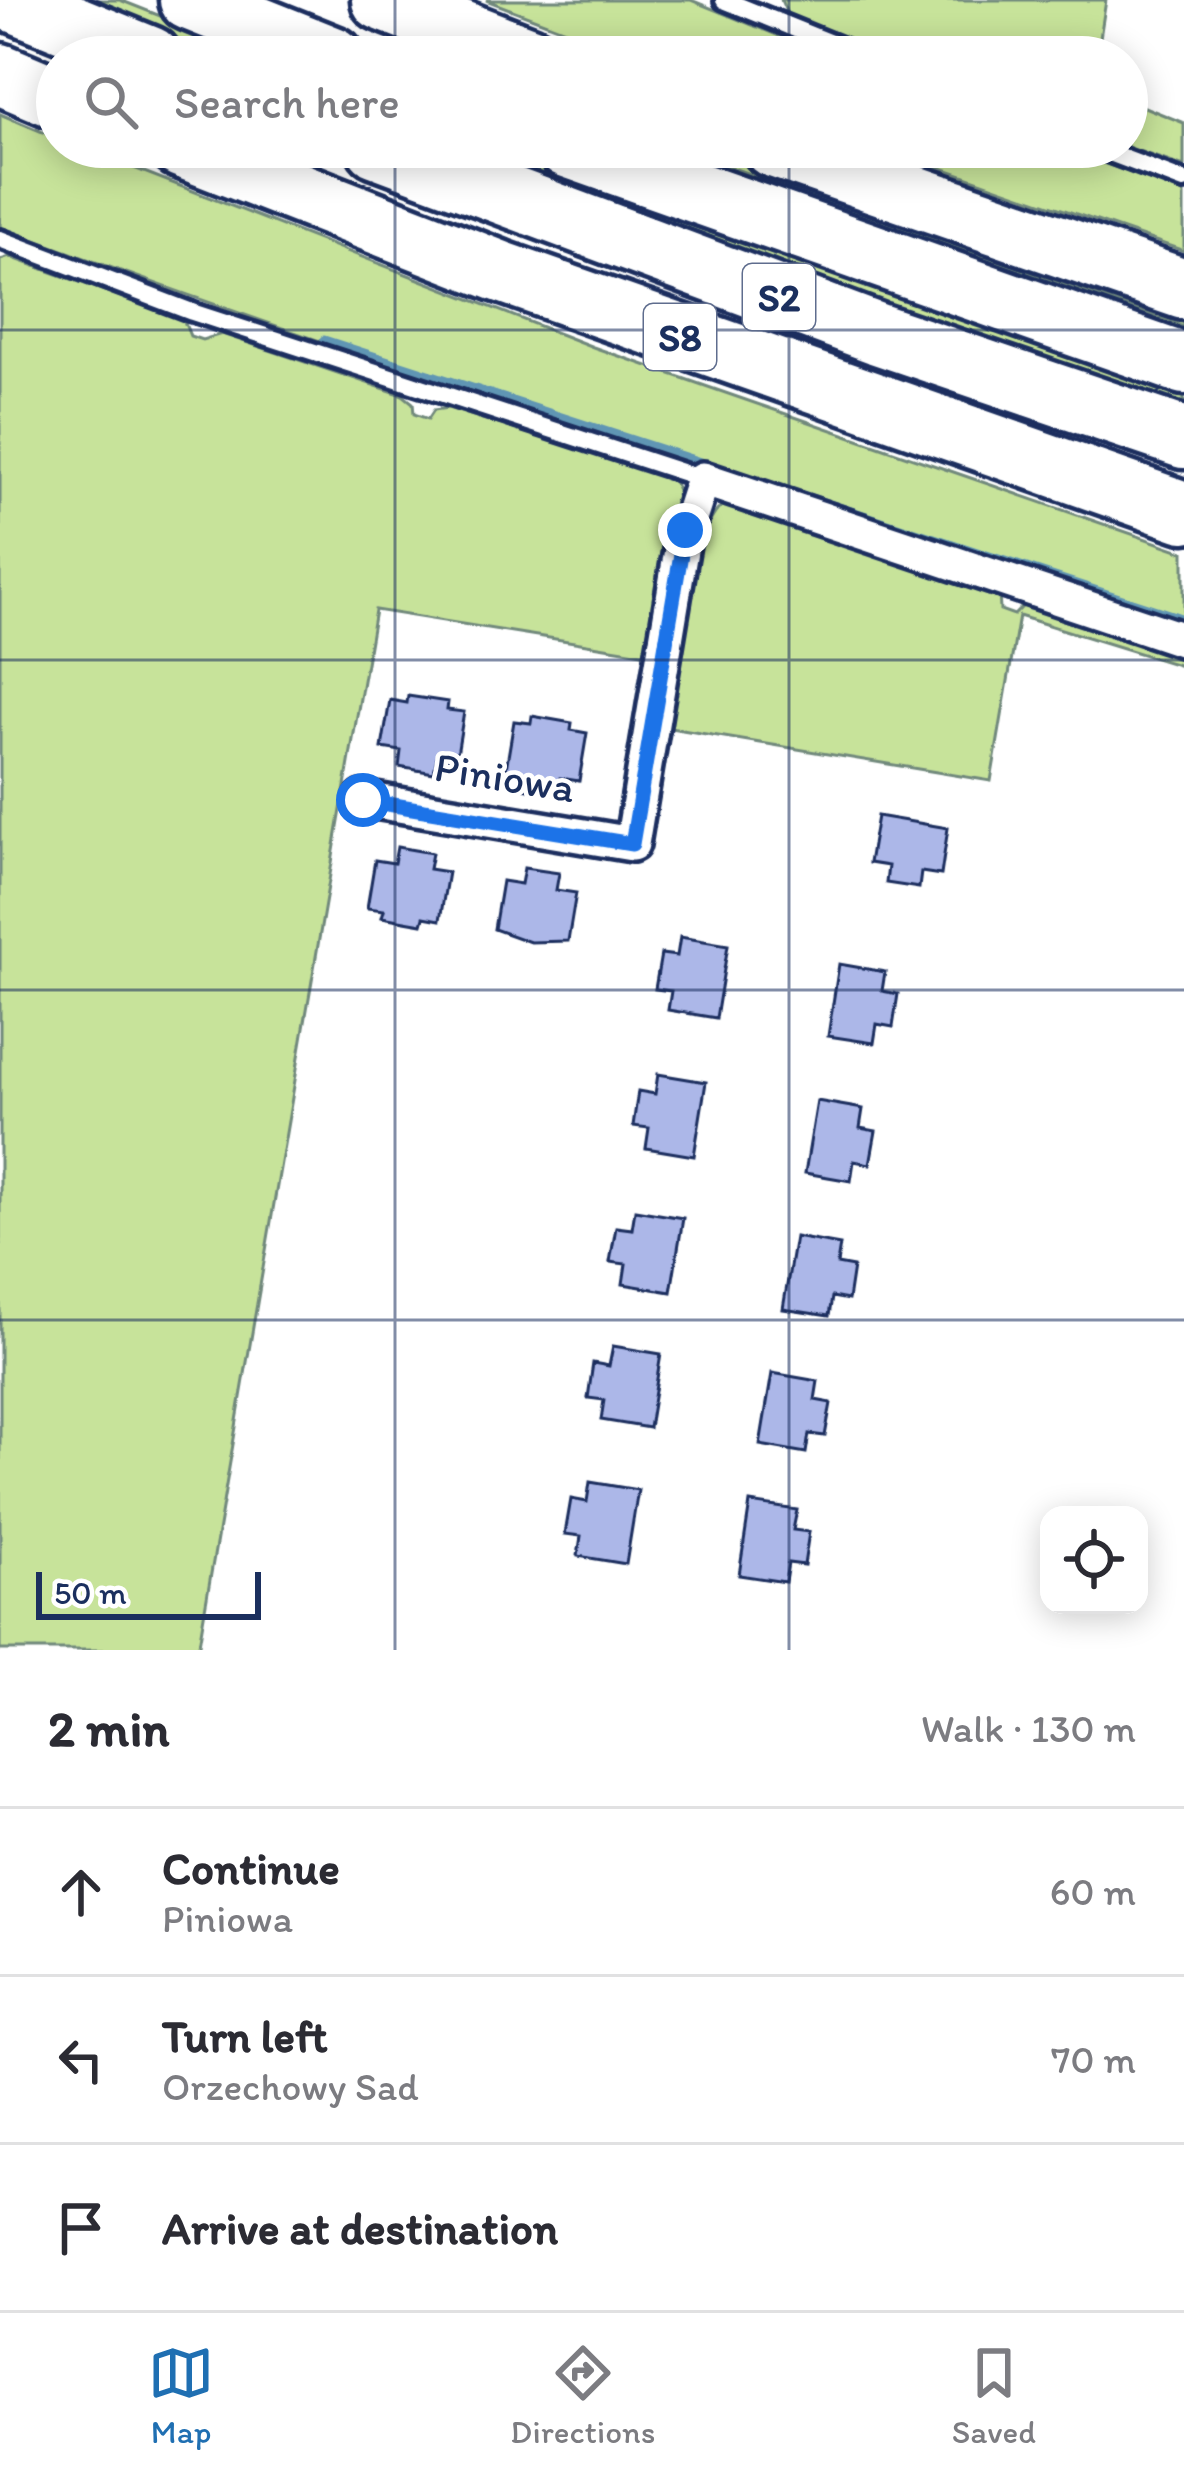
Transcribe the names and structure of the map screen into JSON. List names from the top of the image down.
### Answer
{
  "streets": {
    "highway": ["S2", "S8"],
    "street": ["Piniowa"]
  },
  "scale_bar": "50 m",
  "page": {
    "search": "Search here",
    "scale": "50 m",
    "heading": ["2 min", "Walk · 130 m"],
    "list": [
      ["Continue", "Piniowa", "60 m"],
      ["Turn left", "Orzechowy Sad", "70 m"],
      "Arrive at destination"
    ],
    "nav": ["Map", "Directions", "Saved"]
  }
}
